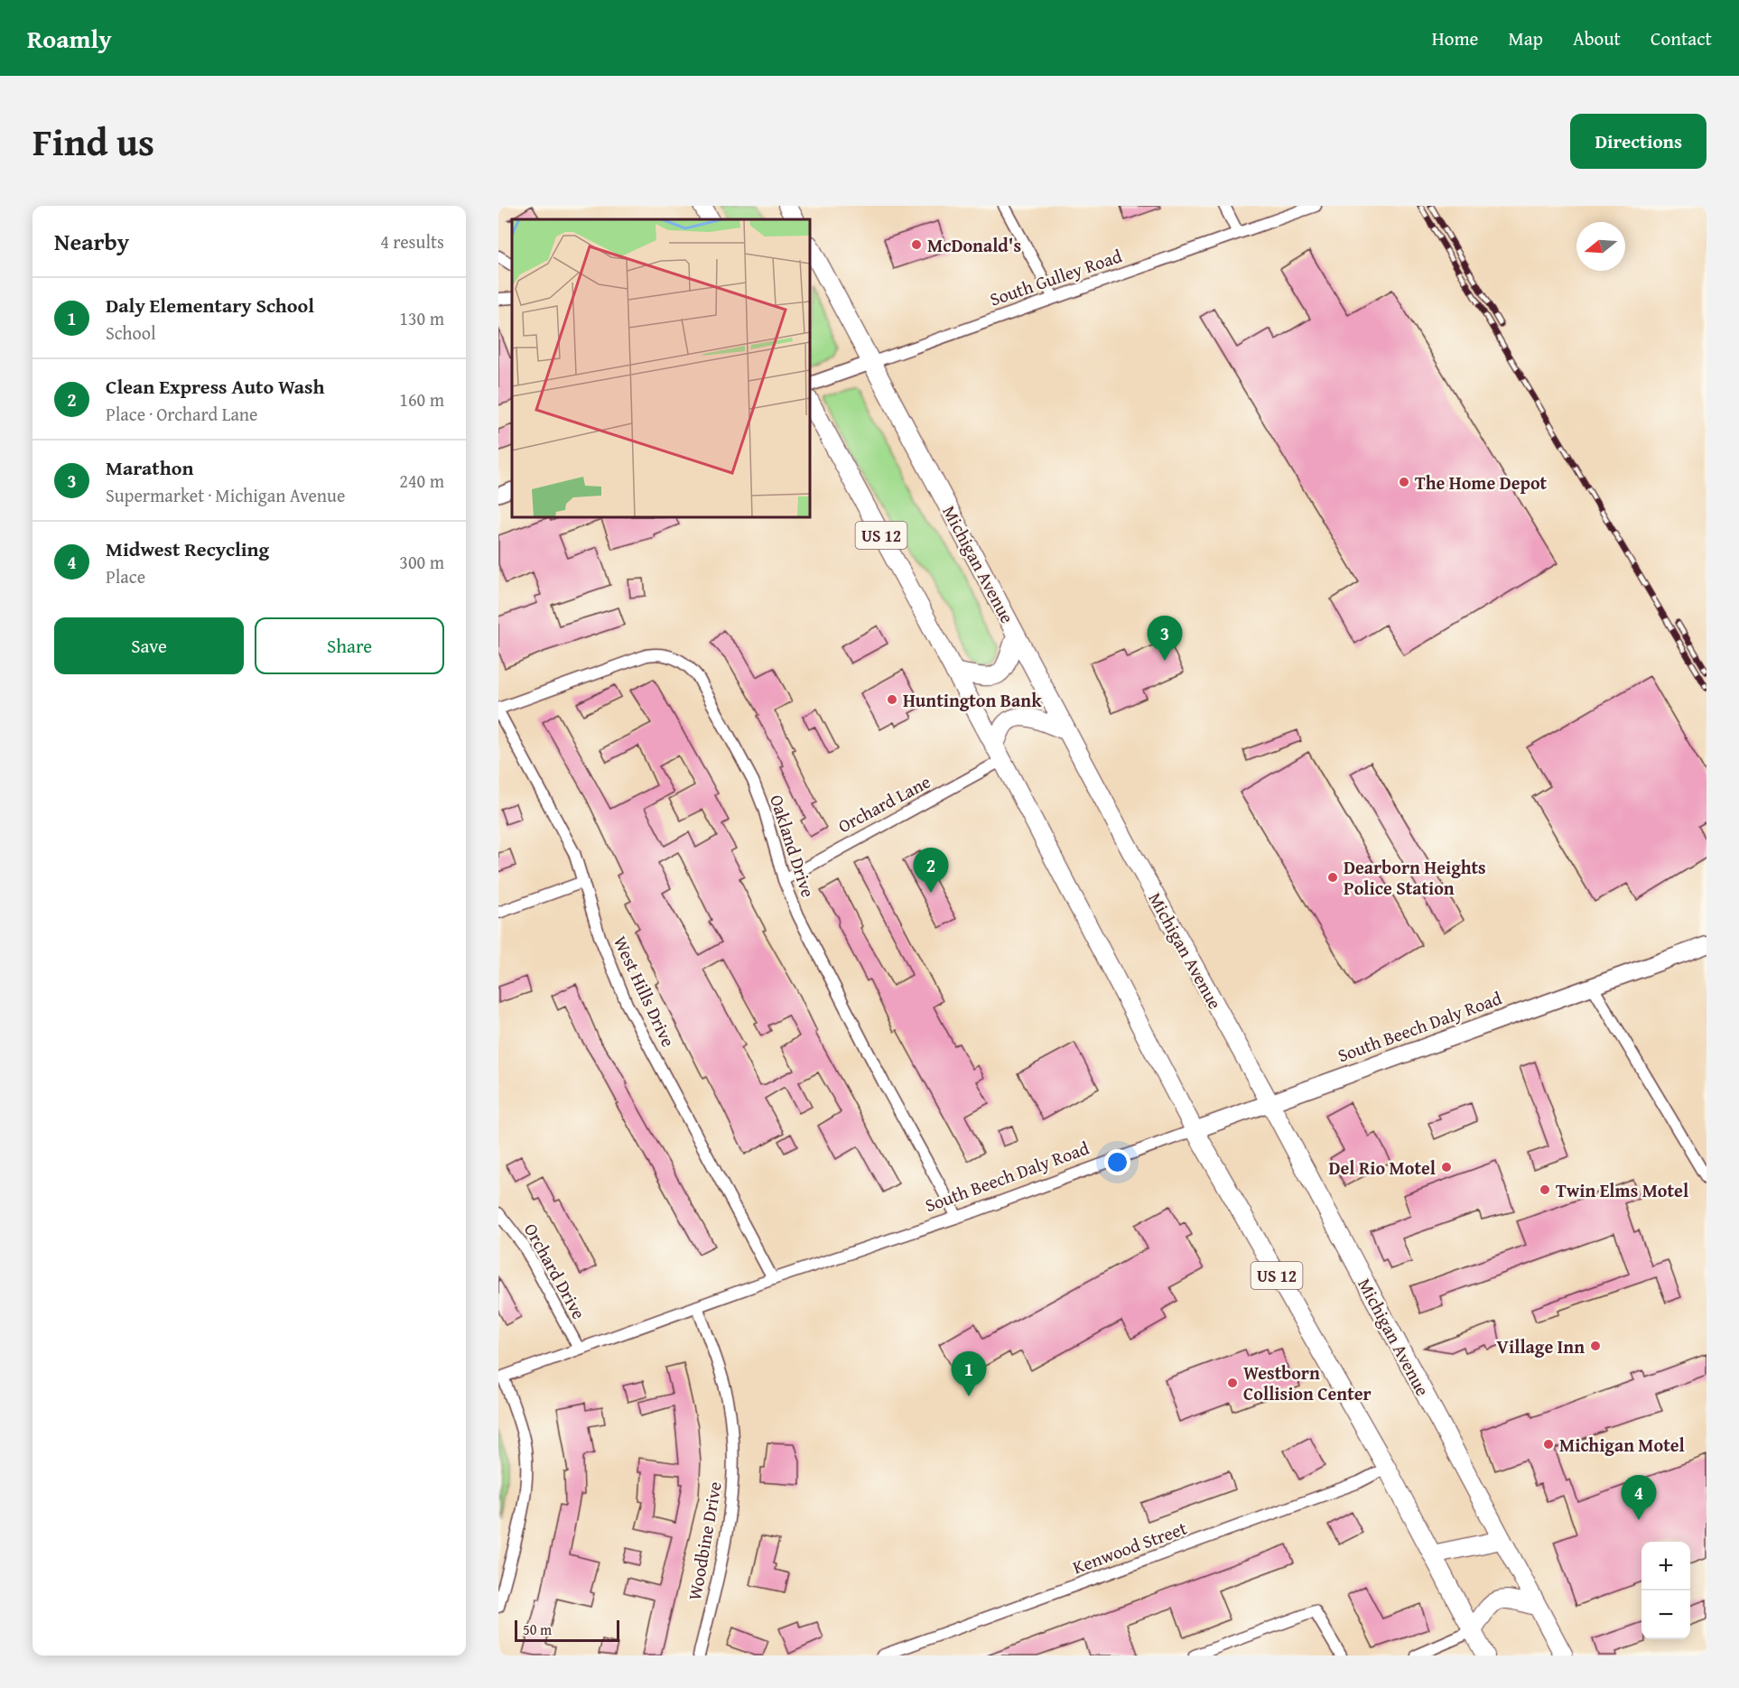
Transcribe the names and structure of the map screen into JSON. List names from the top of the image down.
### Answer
{
  "streets": {
    "main road": ["US 12", "Michigan Avenue", "South Beech Daly Road"],
    "street": [
      "South Gulley Road",
      "Orchard Lane",
      "Oakland Drive",
      "West Hills Drive",
      "Orchard Drive",
      "Woodbine Drive",
      "Kenwood Street"
    ]
  },
  "crossings": [
    ["South Gulley Road", "Michigan Avenue"],
    ["US 12", "Orchard Lane"],
    ["US 12", "South Beech Daly Road"],
    ["US 12", "Kenwood Street"],
    ["Michigan Avenue", "South Beech Daly Road"],
    ["Orchard Lane", "Oakland Drive"],
    ["Oakland Drive", "West Hills Drive"],
    ["Oakland Drive", "South Beech Daly Road"],
    ["West Hills Drive", "South Beech Daly Road"],
    ["South Beech Daly Road", "Orchard Drive"],
    ["South Beech Daly Road", "Woodbine Drive"]
  ],
  "places": [
    "McDonald's",
    "The Home Depot",
    "Huntington Bank",
    "Dearborn Heights Police Station",
    "Del Rio Motel",
    "Twin Elms Motel",
    "Village Inn",
    "Westborn Collision Center",
    "Michigan Motel"
  ],
  "scale_bar": "50 m",
  "north": "left",
  "page": {
    "header": "Roamly",
    "nav": [
      "Home",
      "Map",
      "About",
      "Contact"
    ],
    "title": "Find us",
    "buttons": [
      "Directions",
      ["Save", "Share"]
    ],
    "heading": ["Nearby", "4 results"],
    "list": [
      {
        "mark": "1",
        "name": "Daly Elementary School",
        "note": "School",
        "value": "130 m"
      },
      {
        "mark": "2",
        "name": "Clean Express Auto Wash",
        "note": "Place · Orchard Lane",
        "value": "160 m"
      },
      {
        "mark": "3",
        "name": "Marathon",
        "note": "Supermarket · Michigan Avenue",
        "value": "240 m"
      },
      {
        "mark": "4",
        "name": "Midwest Recycling",
        "note": "Place",
        "value": "300 m"
      }
    ],
    "pins": [
      "3",
      "2",
      "1",
      "4"
    ],
    "map_buttons": ["+", "−"],
    "scale": "50 m"
  }
}
